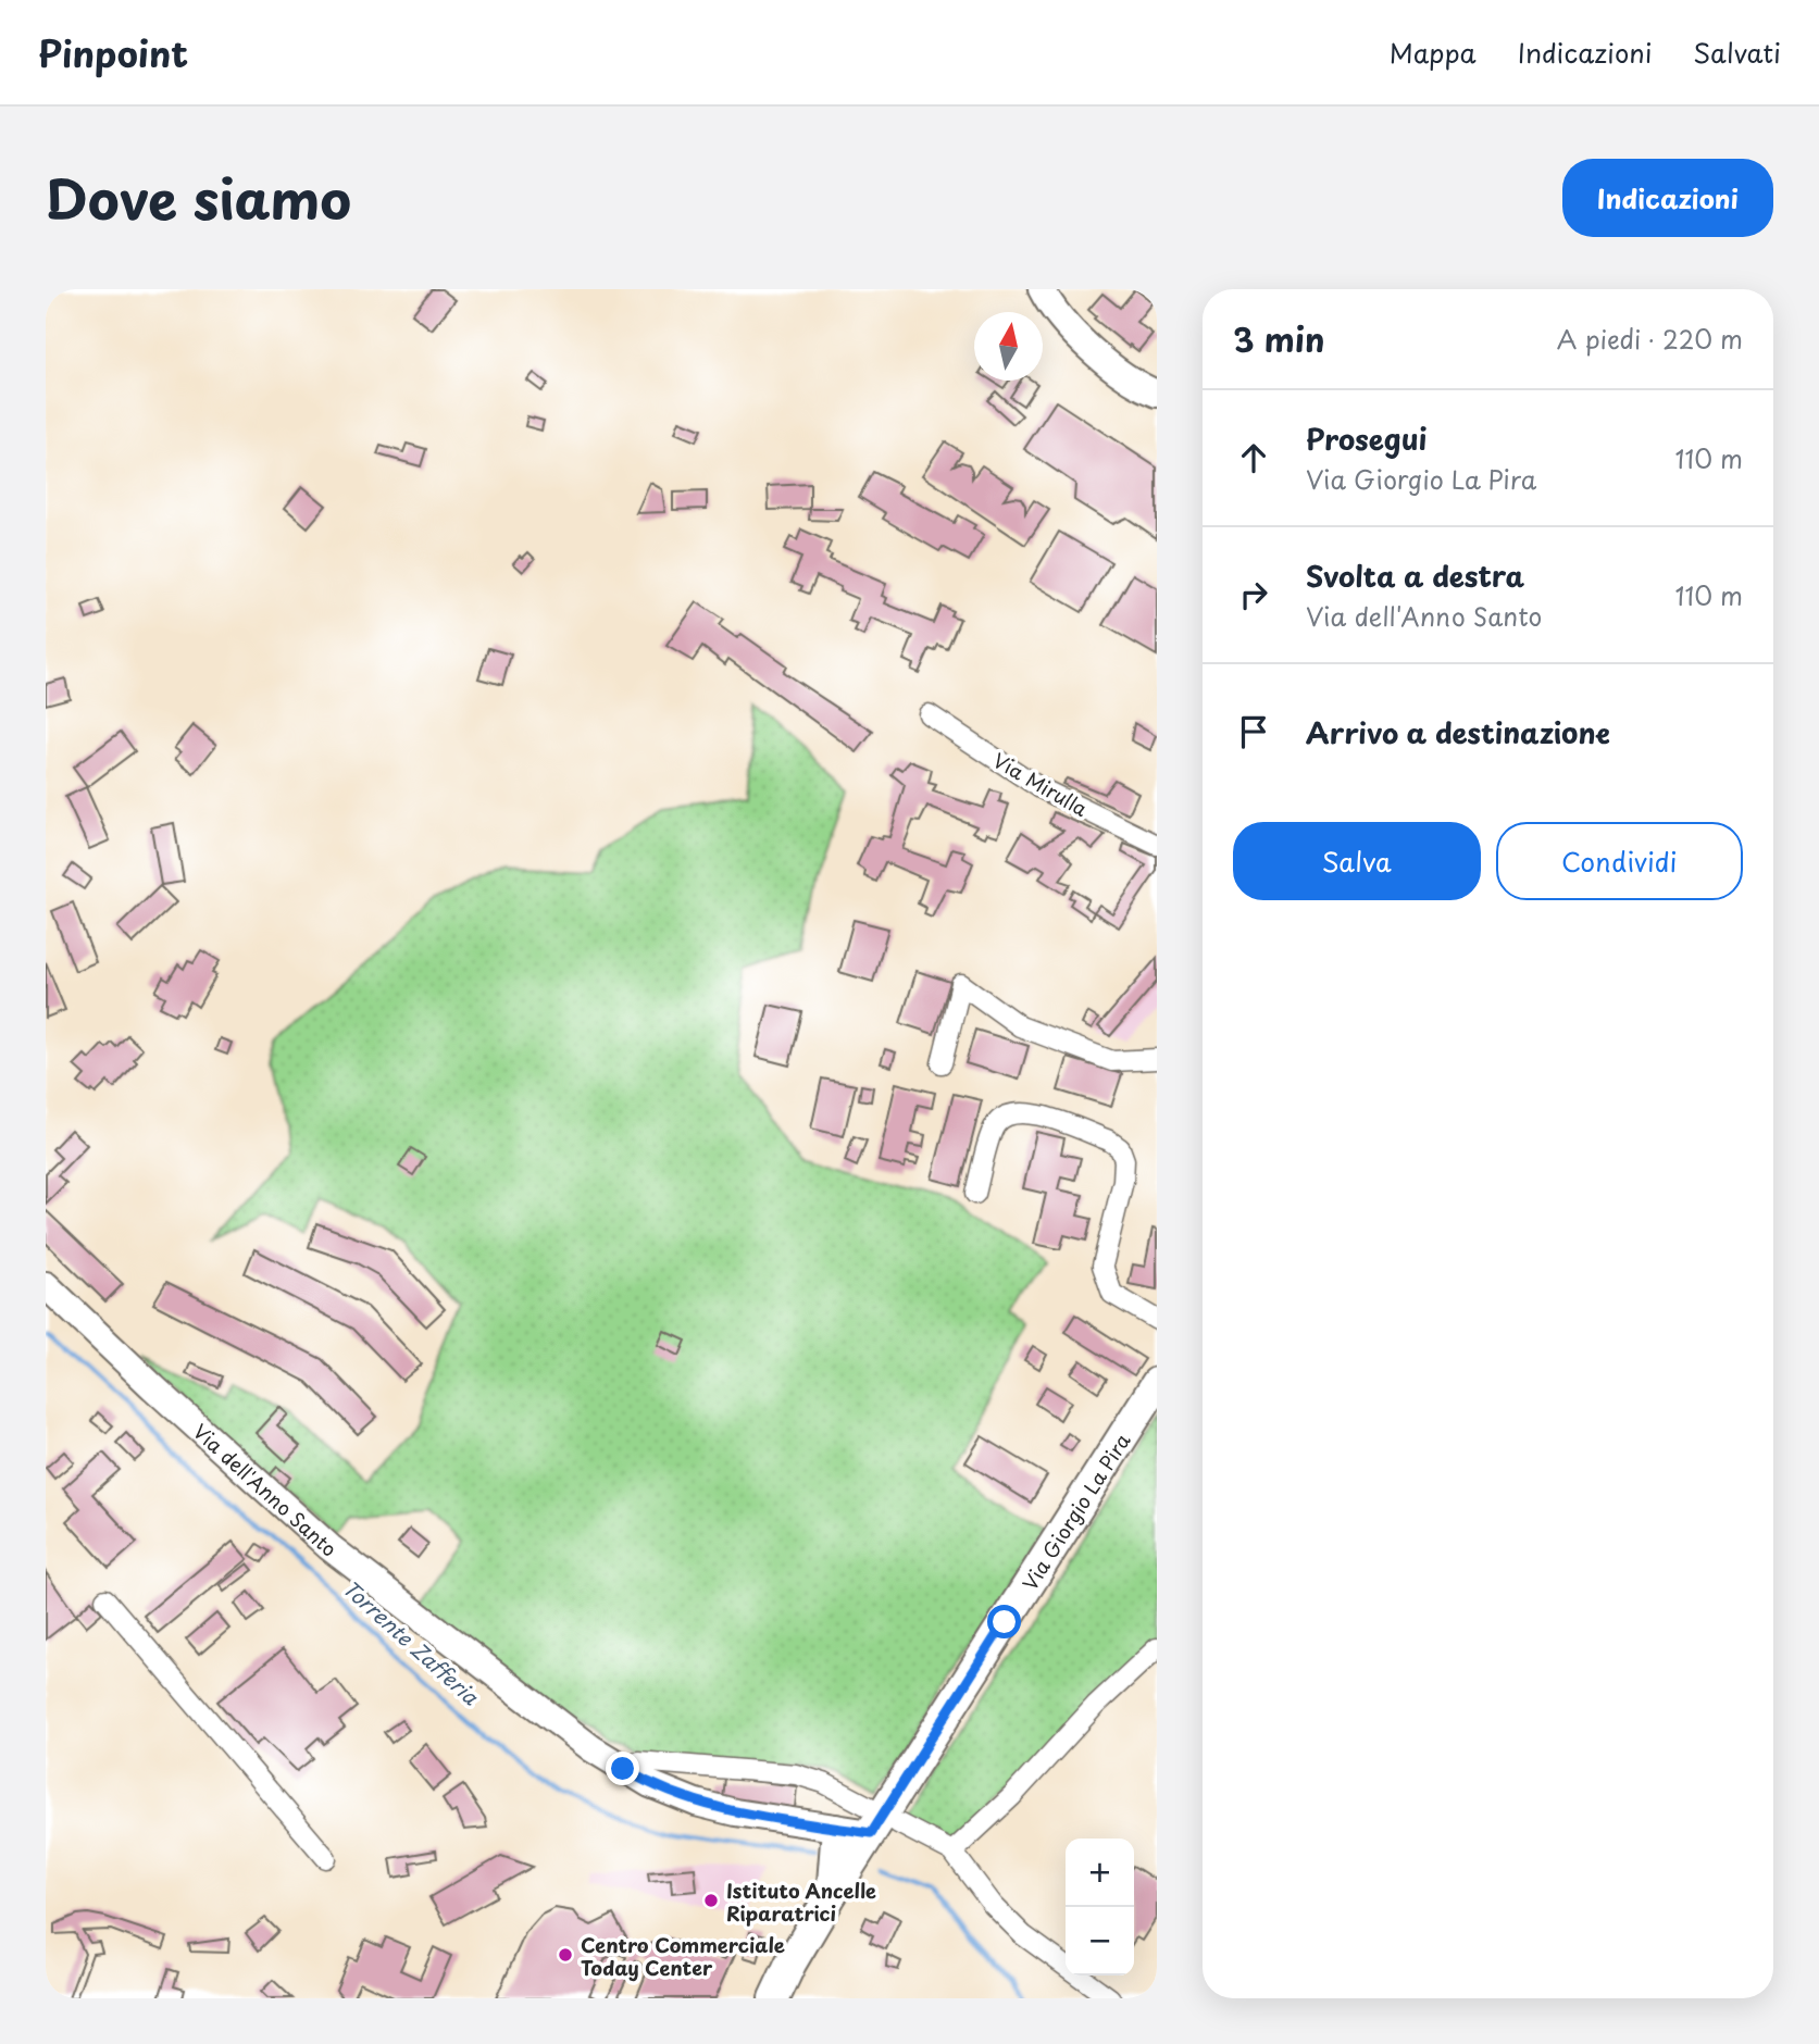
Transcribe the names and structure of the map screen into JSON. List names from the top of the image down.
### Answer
{
  "streets": {
    "main road": ["Via Giorgio La Pira"],
    "street": ["Via Mirulla", "Via dell'Anno Santo"]
  },
  "crossings": [
    ["Via dell'Anno Santo", "Via Giorgio La Pira"]
  ],
  "water": ["Torrente Zafferia"],
  "places": ["Istituto Ancelle Riparatrici", "Centro Commerciale Today Center"],
  "north": "top",
  "page": {
    "header": "Pinpoint",
    "nav": ["Mappa", "Indicazioni", "Salvati"],
    "title": "Dove siamo",
    "buttons": [
      "Indicazioni",
      ["Salva", "Condividi"]
    ],
    "heading": ["3 min", "A piedi · 220 m"],
    "list": [
      ["Prosegui", "Via Giorgio La Pira", "110 m"],
      ["Svolta a destra", "Via dell'Anno Santo", "110 m"],
      "Arrivo a destinazione"
    ],
    "map_buttons": ["+", "−"]
  }
}
